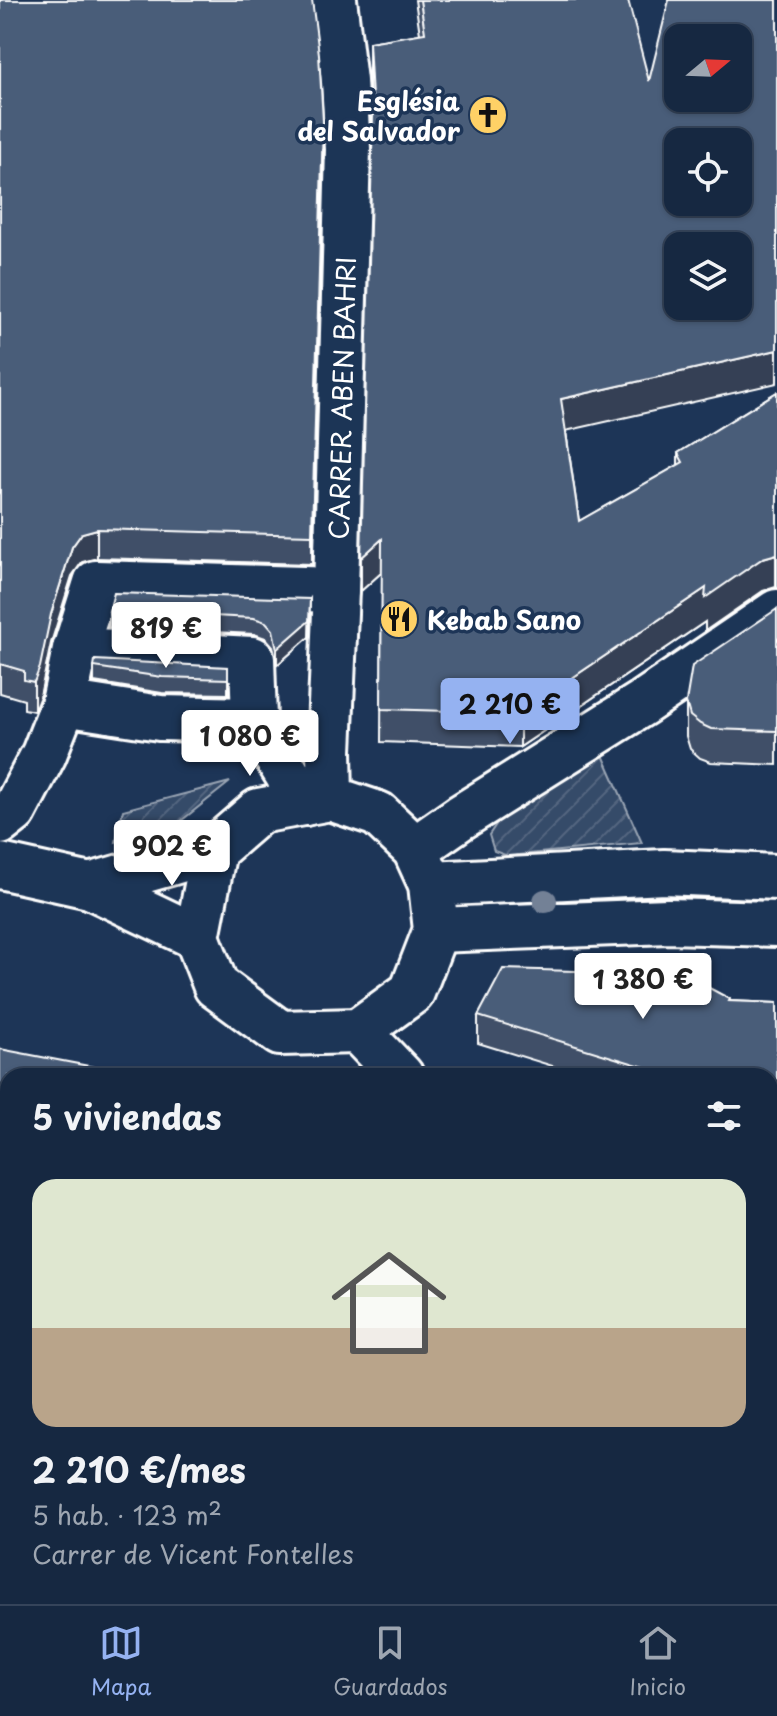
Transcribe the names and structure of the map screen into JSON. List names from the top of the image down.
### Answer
{
  "streets": {
    "main road": ["CARRER ABEN BAHRI"]
  },
  "places": {
    "church": ["Església del Salvador"],
    "restaurant": ["Kebab Sano"]
  },
  "north": "right",
  "page": {
    "price": [
      "819 €",
      "2 210 €",
      "1 080 €",
      "902 €",
      "1 380 €"
    ],
    "heading": "5 viviendas",
    "list": [
      {
        "name": "2 210 €/mes",
        "note": "5 hab. · 123 m² · Carrer de Vicent Fontelles"
      }
    ],
    "tabs": ["Mapa", "Guardados", "Inicio"]
  }
}
